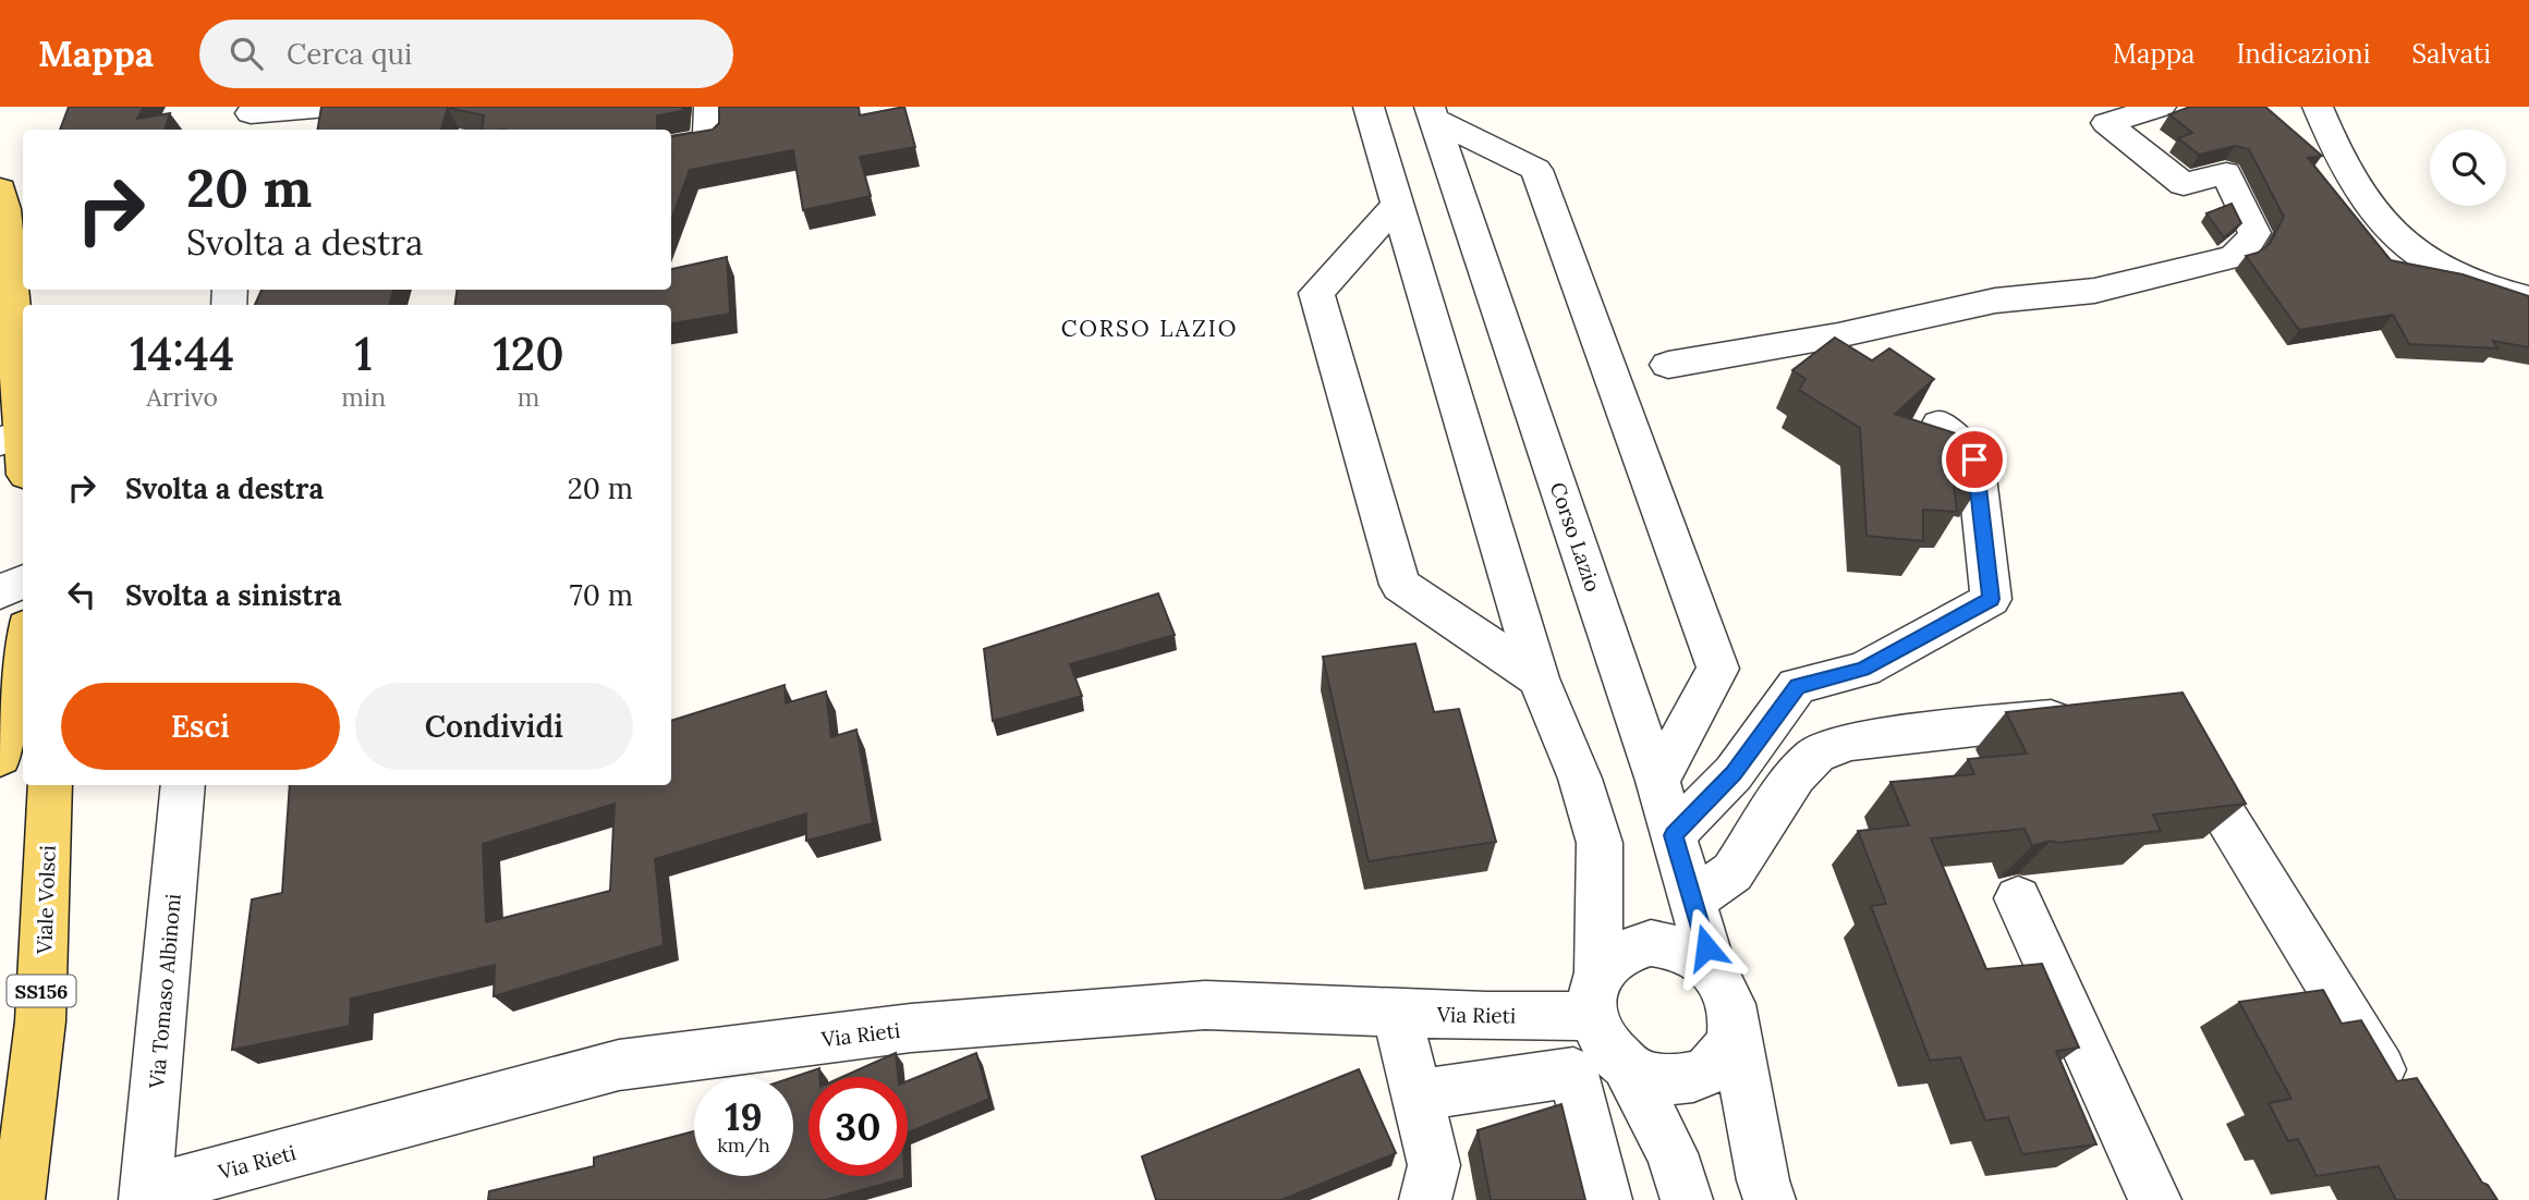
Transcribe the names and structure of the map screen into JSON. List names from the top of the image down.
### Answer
{
  "streets": {
    "main road": ["Viale Volsci", "SS156"],
    "street": ["Corso Lazio", "Via Tomaso Albinoni", "Via Rieti"]
  },
  "crossings": [
    ["Corso Lazio", "Via Rieti"],
    ["Via Tomaso Albinoni", "Via Rieti"]
  ],
  "districts": ["CORSO LAZIO"],
  "page": {
    "header": "Mappa",
    "search": "Cerca qui",
    "nav": ["Mappa", "Indicazioni", "Salvati"],
    "turn": ["20 m", "Svolta a destra"],
    "eta": [
      "14:44",
      "Arrivo",
      "1",
      "min",
      "120",
      "m"
    ],
    "list": [
      {
        "name": "Svolta a destra",
        "value": "20 m"
      },
      {
        "name": "Svolta a sinistra",
        "value": "70 m"
      }
    ],
    "buttons": ["Esci", "Condividi"],
    "speed": "19 km/h",
    "limit": "30"
  }
}
